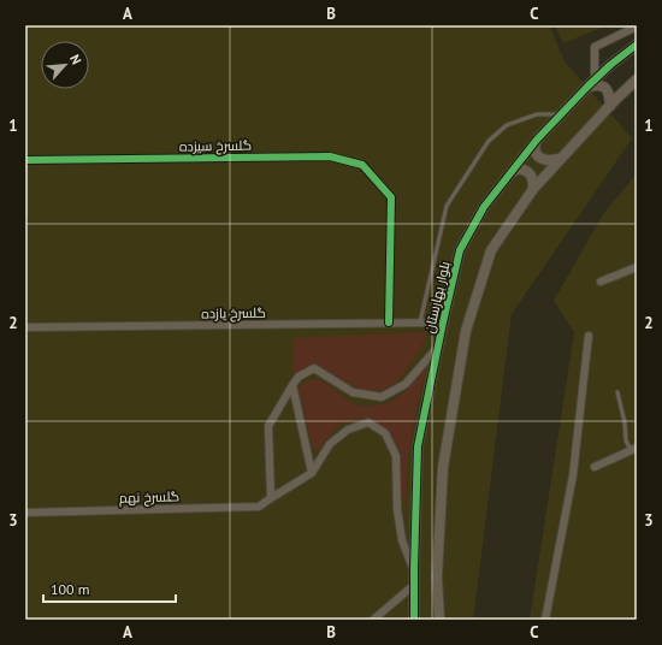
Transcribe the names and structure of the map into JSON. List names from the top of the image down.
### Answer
{
  "streets": {
    "street": [
      "گلسرخ سیزده",
      "بلوار بهارستان",
      "گلسرخ یازده",
      "گلسرخ نهم"
    ]
  },
  "crossings": [
    ["گلسرخ سیزده", "گلسرخ یازده"],
    ["بلوار بهارستان", "گلسرخ یازده"]
  ],
  "scale_bar": "100 m",
  "north": "top right",
  "grid": {
    "columns": ["A", "B", "C"],
    "rows": ["1", "2", "3"]
  }
}
